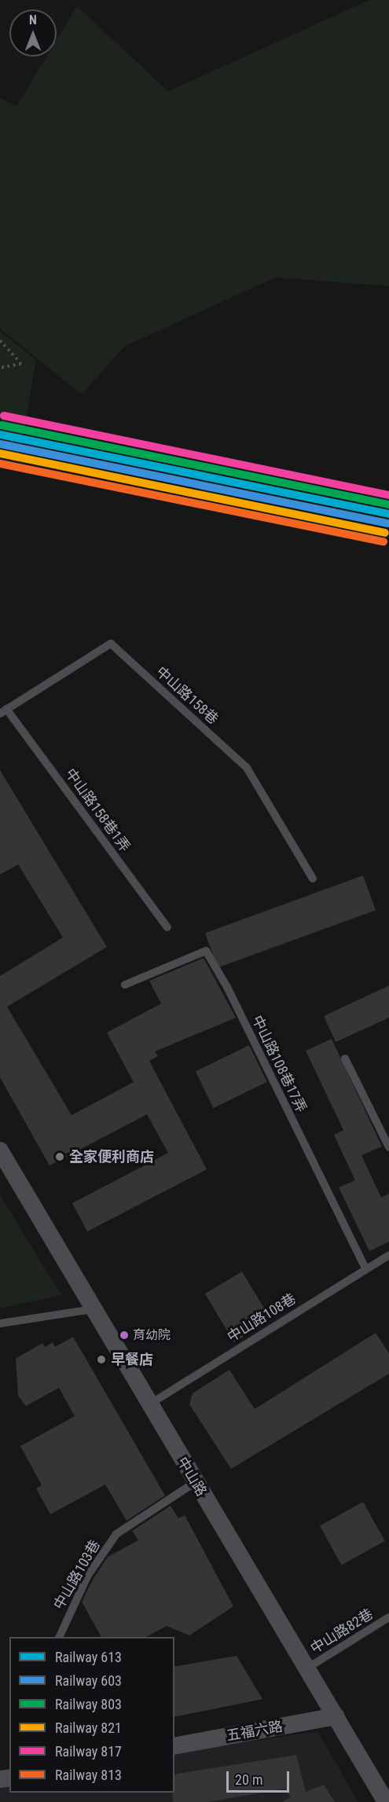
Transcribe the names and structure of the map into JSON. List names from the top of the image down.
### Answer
{
  "streets": {
    "street": ["中山路", "五福六路"],
    "lane": [
      "中山路158巷",
      "中山路158巷1弄",
      "中山路108巷17弄",
      "中山路108巷",
      "中山路103巷",
      "中山路82巷"
    ]
  },
  "crossings": [
    ["中山路158巷", "中山路158巷1弄"],
    ["中山路108巷17弄", "中山路108巷"],
    ["中山路108巷", "中山路"],
    ["中山路", "中山路103巷"],
    ["中山路", "中山路82巷"],
    ["中山路", "五福六路"]
  ],
  "places": ["全家便利商店", "育幼院", "早餐店"],
  "lines": [
    "rail line 817",
    "rail line 803",
    "rail line 613",
    "rail line 603",
    "rail line 821",
    "rail line 813"
  ],
  "legend": [
    "Railway 613",
    "Railway 603",
    "Railway 803",
    "Railway 821",
    "Railway 817",
    "Railway 813"
  ],
  "scale_bar": "20 m",
  "north": "top"
}
